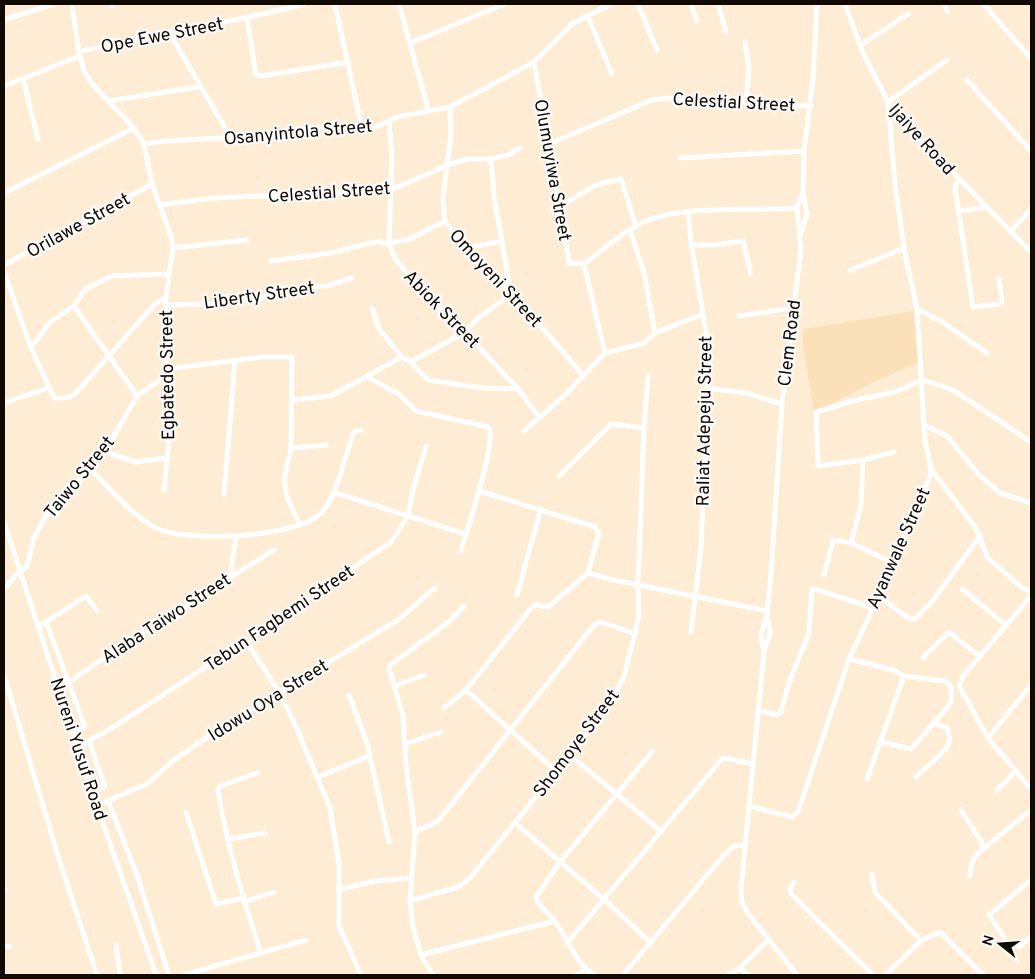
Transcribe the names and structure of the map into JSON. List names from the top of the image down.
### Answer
{
  "streets": {
    "street": [
      "Ope Ewe Street",
      "Celestial Street",
      "Osanyintola Street",
      "Ijaiye Road",
      "Olumuyiwa Street",
      "Orilawe Street",
      "Omoyeni Street",
      "Liberty Street",
      "Abiok Street",
      "Clem Road",
      "Egbatedo Street",
      "Raliat Adepeju Street",
      "Taiwo Street",
      "Ayanwale Street",
      "Alaba Taiwo Street",
      "Tebun Fagbemi Street",
      "Idowu Oya Street",
      "Shomoye Street",
      "Nureni Yusuf Road"
    ]
  },
  "crossings": [
    ["Celestial Street", "Olumuyiwa Street"],
    ["Celestial Street", "Omoyeni Street"],
    ["Celestial Street", "Clem Road"],
    ["Celestial Street", "Egbatedo Street"],
    ["Osanyintola Street", "Olumuyiwa Street"],
    ["Osanyintola Street", "Omoyeni Street"],
    ["Osanyintola Street", "Egbatedo Street"],
    ["Ijaiye Road", "Ayanwale Street"],
    ["Orilawe Street", "Egbatedo Street"],
    ["Liberty Street", "Egbatedo Street"],
    ["Egbatedo Street", "Taiwo Street"],
    ["Taiwo Street", "Nureni Yusuf Road"],
    ["Alaba Taiwo Street", "Nureni Yusuf Road"],
    ["Tebun Fagbemi Street", "Nureni Yusuf Road"],
    ["Idowu Oya Street", "Nureni Yusuf Road"]
  ],
  "north": "left"
}
